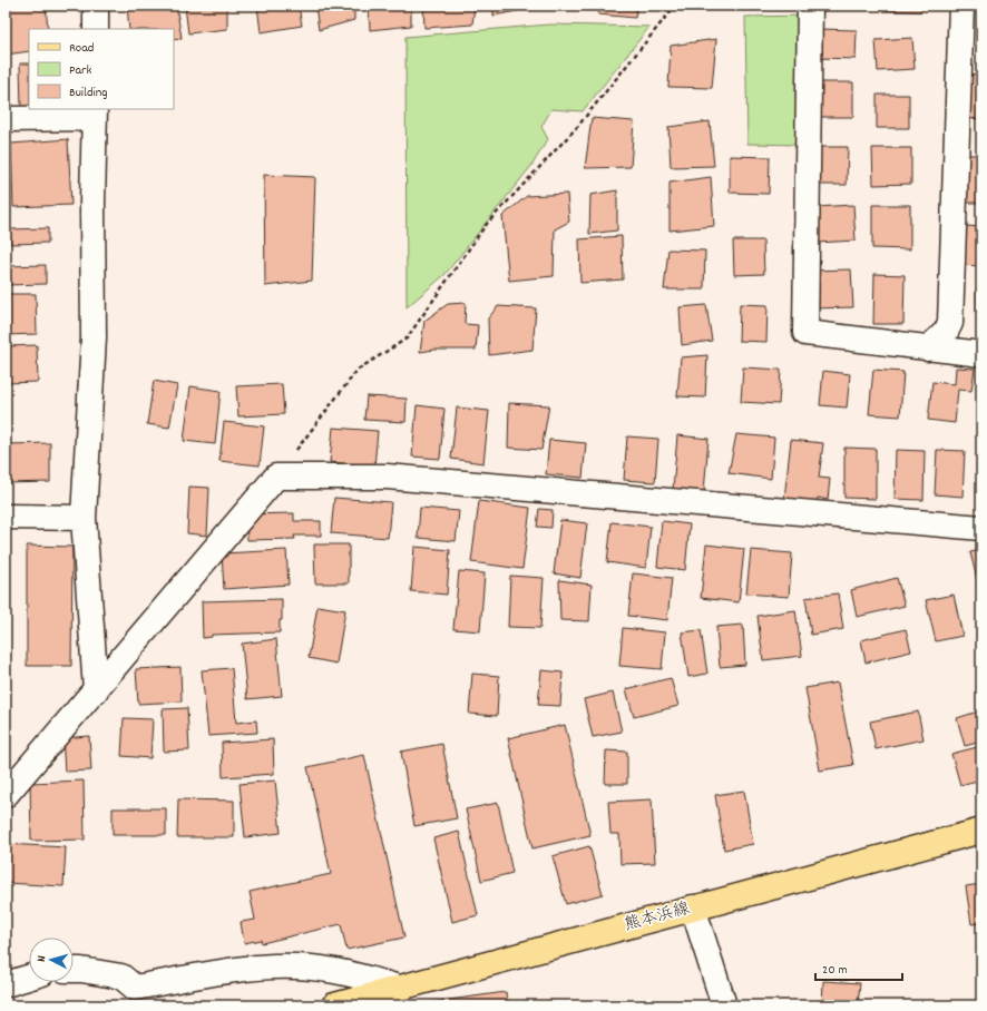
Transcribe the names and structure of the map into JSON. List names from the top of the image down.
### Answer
{
  "streets": {
    "main road": ["熊本浜線"]
  },
  "legend": ["Road", "Park", "Building"],
  "scale_bar": "20 m",
  "north": "left"
}
